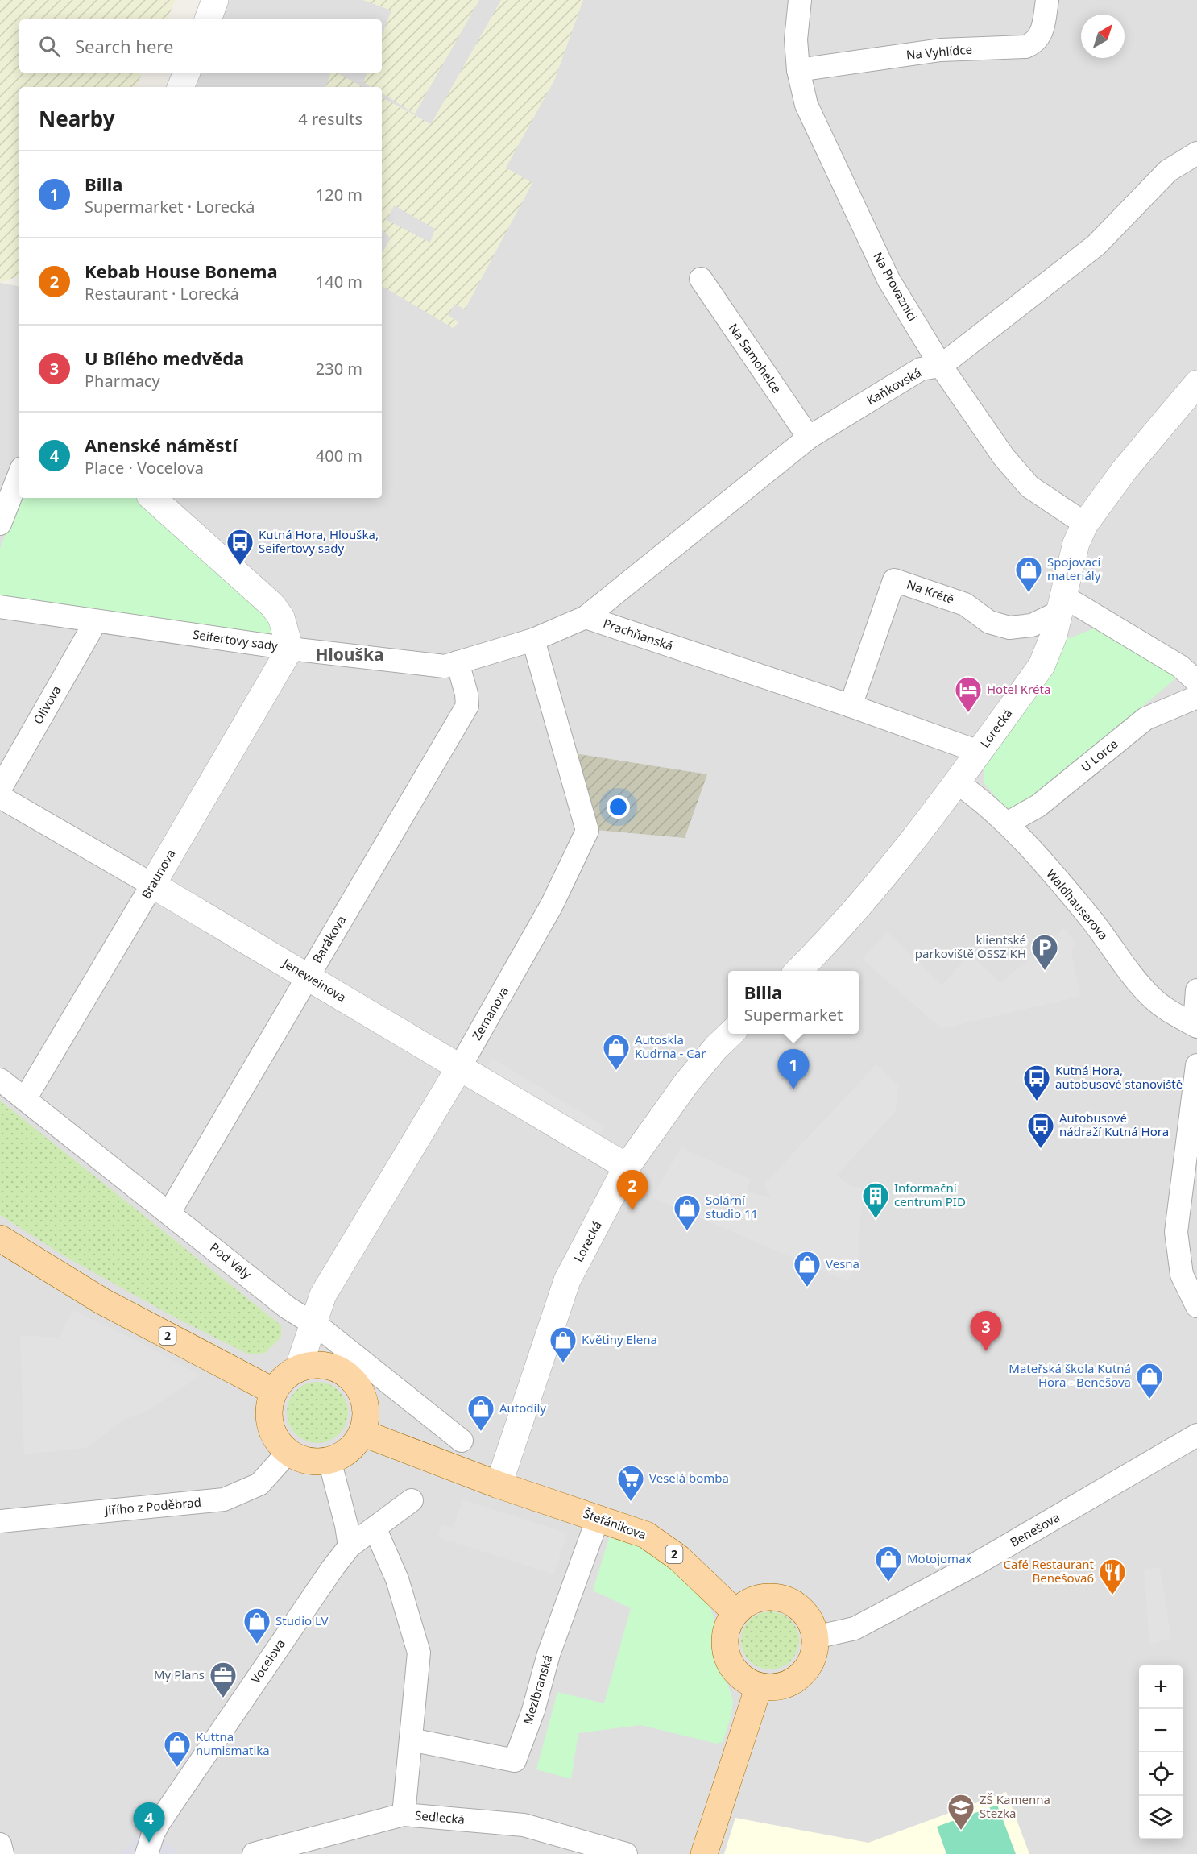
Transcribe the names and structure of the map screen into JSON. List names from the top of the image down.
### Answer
{
  "streets": {
    "main road": ["2", "Štefánikova"],
    "street": [
      "Na Vyhlídce",
      "Na Provaznici",
      "Na Samohelce",
      "Kaňkovská",
      "Na Krétě",
      "Prachňanská",
      "Seifertovy sady",
      "Olivova",
      "Lorecká",
      "U Lorce",
      "Braunova",
      "Waldhauserova",
      "Barákova",
      "Jeneweinova",
      "Zemanova",
      "Pod Valy",
      "Jiřího z Poděbrad",
      "Benešova",
      "Vocelova",
      "Mezibranská",
      "Sedlecká"
    ]
  },
  "crossings": [
    ["Na Vyhlídce", "Na Provaznici"],
    ["Na Provaznici", "Kaňkovská"],
    ["Na Provaznici", "Lorecká"],
    ["Na Samohelce", "Kaňkovská"],
    ["Kaňkovská", "Prachňanská"],
    ["Na Krétě", "Prachňanská"],
    ["Na Krétě", "Lorecká"],
    ["Prachňanská", "Lorecká"],
    ["Seifertovy sady", "Olivova"],
    ["Seifertovy sady", "Braunova"],
    ["Lorecká", "Waldhauserova"],
    ["Lorecká", "Jeneweinova"],
    ["Lorecká", "2"],
    ["Lorecká", "Štefánikova"],
    ["U Lorce", "Waldhauserova"],
    ["Braunova", "Jeneweinova"],
    ["Braunova", "Pod Valy"],
    ["Barákova", "Jeneweinova"],
    ["Barákova", "Pod Valy"],
    ["Jeneweinova", "Zemanova"],
    ["Zemanova", "Pod Valy"],
    ["Zemanova", "2"],
    ["Zemanova", "Jiřího z Poděbrad"],
    ["2", "Jiřího z Poděbrad"],
    ["2", "Štefánikova"],
    ["Štefánikova", "Benešova"],
    ["Štefánikova", "Mezibranská"]
  ],
  "districts": ["Hlouška"],
  "places": {
    "bus stop": ["Kutná Hora, Hlouška, Seifertovy sady", "Kutná Hora, autobusové stanoviště", "Autobusové nádraží Kutná Hora"],
    "shop": [
      "Spojovací materiály",
      "Autoskla Kudrna - Car",
      "Solární studio 11",
      "Vesna",
      "Květiny Elena",
      "Mateřská škola Kutná Hora - Benešova",
      "Autodíly",
      "Motojomax",
      "Studio LV",
      "Kuttna numismatika"
    ],
    "hotel": ["Hotel Kréta"],
    "parking": ["klientské parkoviště OSSZ KH"],
    "building": ["Informační centrum PID"],
    "supermarket": ["Veselá bomba"],
    "restaurant": ["Café Restaurant Benešova6"],
    "office": ["My Plans"],
    "school or university": ["ZŠ Kamenna Stezka"]
  },
  "north": "top right",
  "page": {
    "search": "Search here",
    "heading": ["Nearby", "4 results"],
    "list": [
      {
        "mark": "1",
        "name": "Billa",
        "note": "Supermarket · Lorecká",
        "value": "120 m"
      },
      {
        "mark": "2",
        "name": "Kebab House Bonema",
        "note": "Restaurant · Lorecká",
        "value": "140 m"
      },
      {
        "mark": "3",
        "name": "U Bílého medvěda",
        "note": "Pharmacy",
        "value": "230 m"
      },
      {
        "mark": "4",
        "name": "Anenské náměstí",
        "note": "Place · Vocelova",
        "value": "400 m"
      }
    ],
    "popup": ["Billa", "Supermarket"],
    "pins": [
      "1",
      "2",
      "3",
      "4"
    ],
    "map_buttons": ["+", "−"]
  }
}
